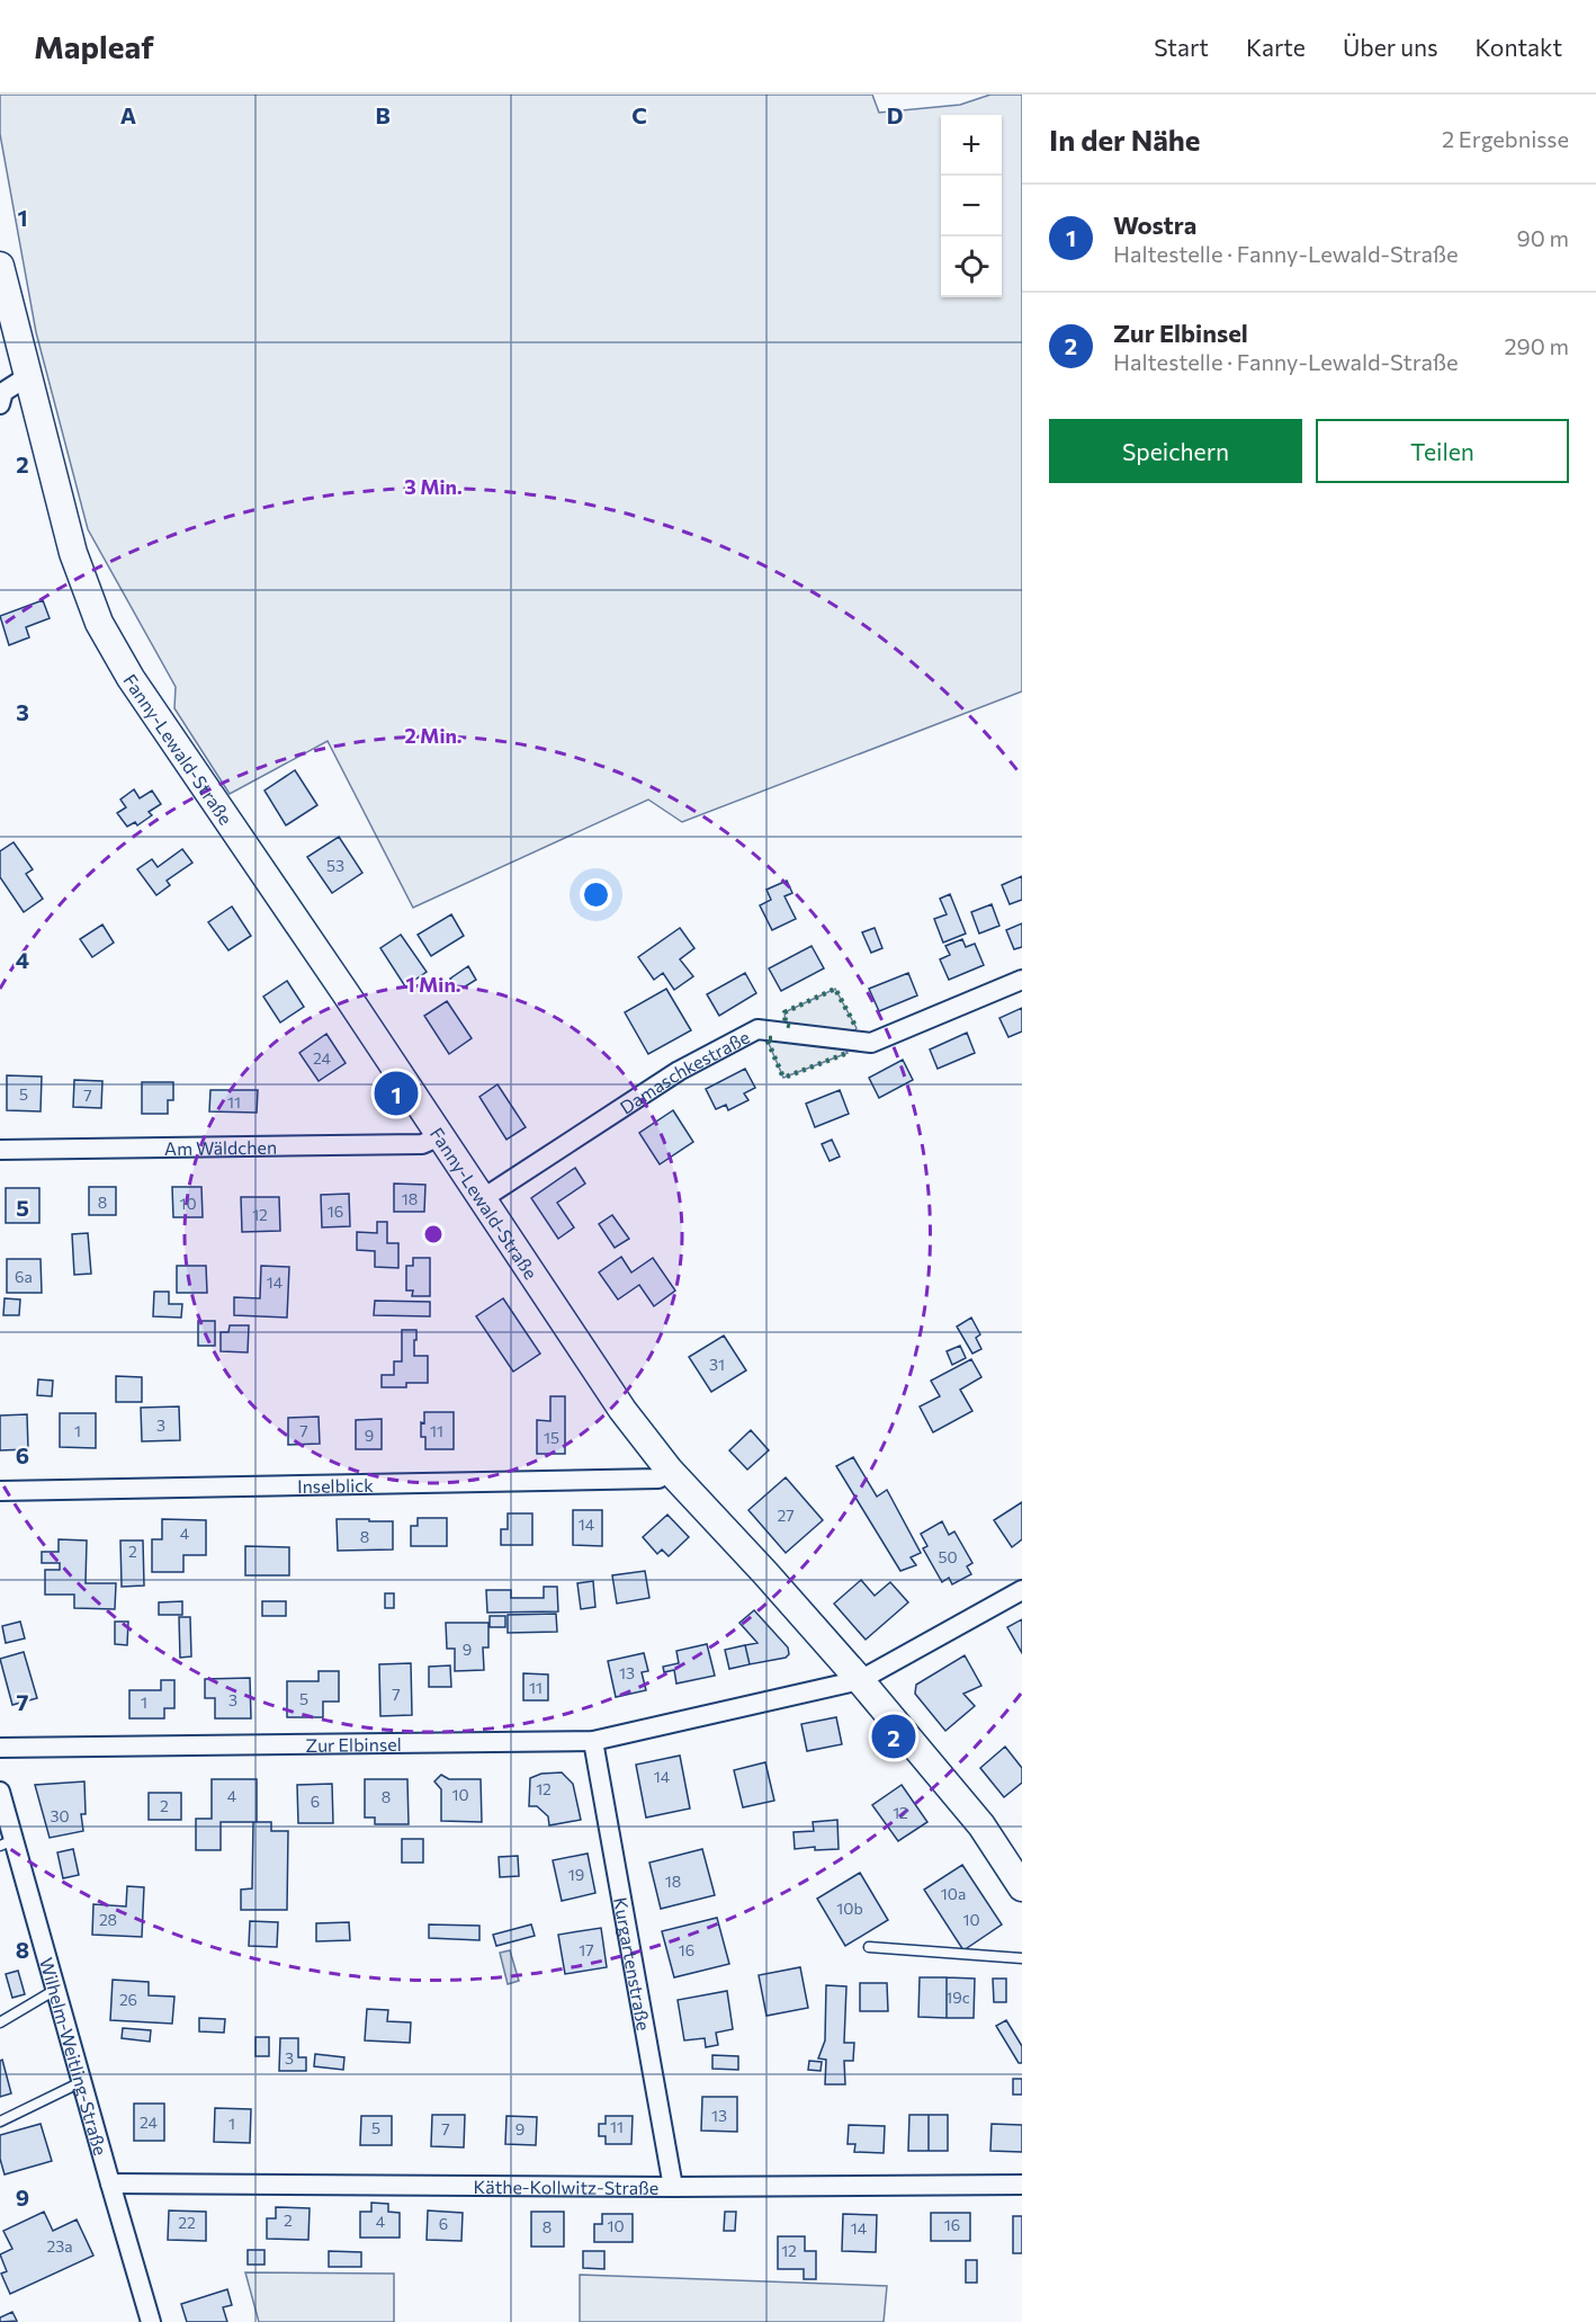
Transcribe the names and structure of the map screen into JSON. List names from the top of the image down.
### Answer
{
  "streets": {
    "street": [
      "Fanny-Lewald-Straße",
      "Damaschkestraße",
      "Am Wäldchen",
      "Inselblick",
      "Zur Elbinsel",
      "Kurgartenstraße",
      "Wilhelm-Weitling-Straße",
      "Käthe-Kollwitz-Straße"
    ]
  },
  "crossings": [
    ["Fanny-Lewald-Straße", "Damaschkestraße"],
    ["Fanny-Lewald-Straße", "Am Wäldchen"],
    ["Fanny-Lewald-Straße", "Inselblick"],
    ["Fanny-Lewald-Straße", "Zur Elbinsel"],
    ["Zur Elbinsel", "Kurgartenstraße"],
    ["Kurgartenstraße", "Käthe-Kollwitz-Straße"],
    ["Wilhelm-Weitling-Straße", "Käthe-Kollwitz-Straße"]
  ],
  "house_numbers": [
    "53",
    "24",
    "5",
    "7",
    "11",
    "18",
    "8",
    "10",
    "16",
    "12",
    "6a",
    "14",
    "31",
    "3",
    "1",
    "7",
    "11",
    "9",
    "15",
    "27",
    "14",
    "4",
    "8",
    "2",
    "50",
    "9",
    "13",
    "11",
    "7",
    "5",
    "3",
    "1",
    "14",
    "12",
    "10",
    "4",
    "8",
    "6",
    "2",
    "12",
    "30",
    "19",
    "18",
    "10a",
    "10b",
    "28",
    "10",
    "17",
    "16",
    "19c",
    "26",
    "3",
    "13",
    "24",
    "1",
    "11",
    "5",
    "7",
    "9",
    "2",
    "4",
    "22",
    "6",
    "16",
    "10",
    "8",
    "14",
    "23a",
    "12"
  ],
  "page": {
    "header": "Mapleaf",
    "nav": [
      "Start",
      "Karte",
      "Über uns",
      "Kontakt"
    ],
    "heading": ["In der Nähe", "2 Ergebnisse"],
    "map_buttons": ["+", "−"],
    "list": [
      {
        "mark": "1",
        "name": "Wostra",
        "note": "Haltestelle · Fanny-Lewald-Straße",
        "value": "90 m"
      },
      {
        "mark": "2",
        "name": "Zur Elbinsel",
        "note": "Haltestelle · Fanny-Lewald-Straße",
        "value": "290 m"
      }
    ],
    "buttons": ["Speichern", "Teilen"],
    "pins": ["1", "2"]
  },
  "grid": {
    "columns": [
      "A",
      "B",
      "C",
      "D"
    ],
    "rows": [
      "1",
      "2",
      "3",
      "4",
      "5",
      "6",
      "7",
      "8",
      "9"
    ]
  },
  "rings": ["3 Min.", "2 Min.", "1 Min."]
}
